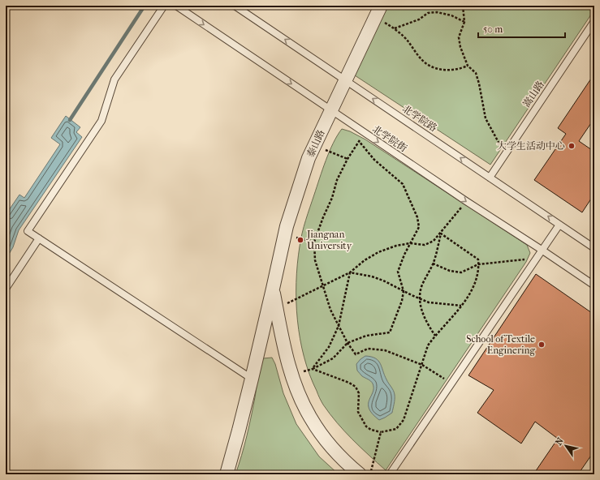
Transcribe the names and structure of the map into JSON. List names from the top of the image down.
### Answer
{
  "streets": {
    "street": ["泰山路"],
    "lane": ["嵩山路", "北学院路", "北学院街"]
  },
  "crossings": [
    ["嵩山路", "北学院路"],
    ["北学院路", "泰山路"],
    ["北学院街", "泰山路"]
  ],
  "one_way": ["北学院路", "北学院街"],
  "places": ["大学生活动中心", "Jiangnan University", "School of Textile Enginering"],
  "scale_bar": "50 m",
  "north": "top left"
}
